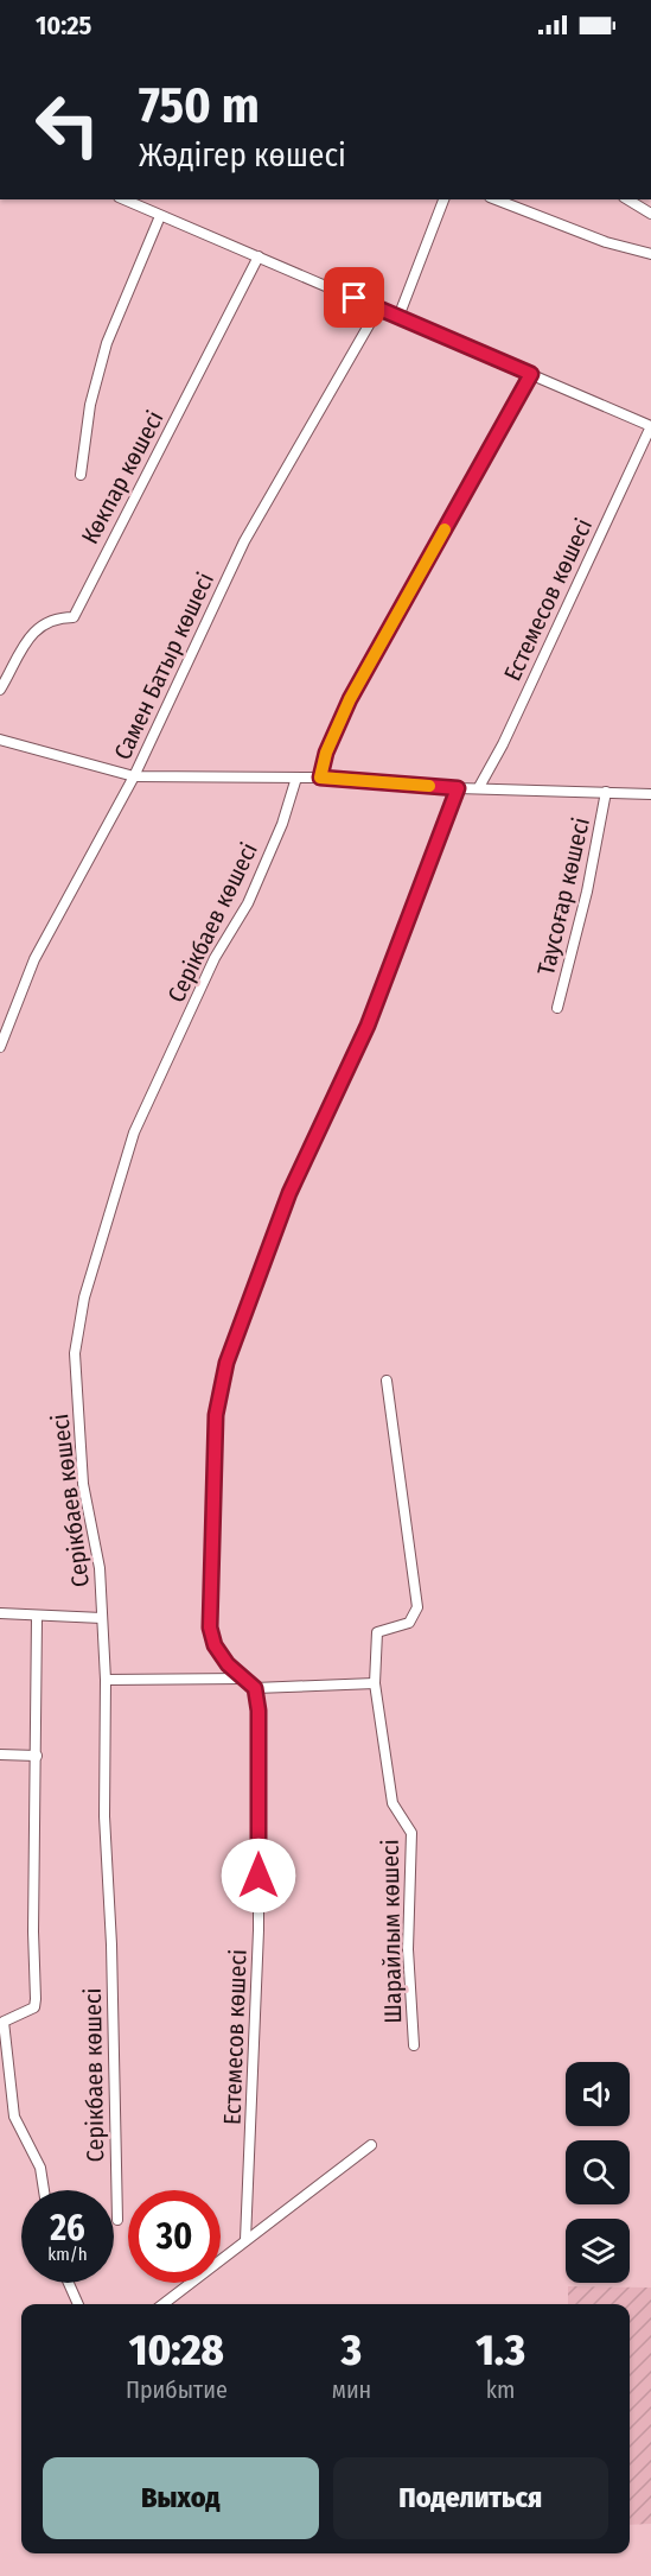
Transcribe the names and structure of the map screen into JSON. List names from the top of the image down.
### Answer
{
  "streets": {
    "street": [
      "Көкпар көшесі",
      "Естемесов көшесі",
      "Самен Батыр көшесі",
      "Тауcоғар көшесі",
      "Серікбаев көшесі",
      "Шарайлым көшесі"
    ]
  },
  "page": {
    "status": "10:25",
    "turn": ["750 m", "Жәдігер көшесі"],
    "speed": "26 km/h",
    "limit": "30",
    "eta": [
      "10:28",
      "Прибытие",
      "3",
      "мин",
      "1.3",
      "km"
    ],
    "buttons": ["Выход", "Поделиться"]
  }
}
